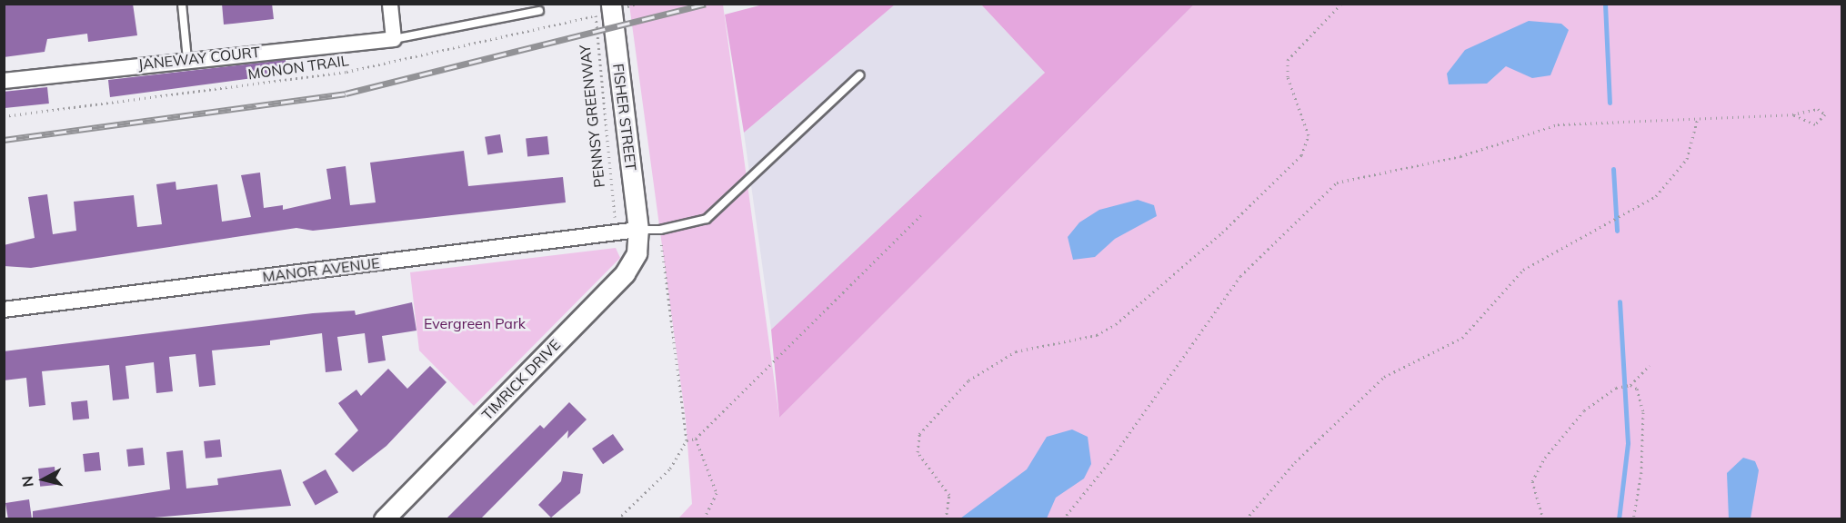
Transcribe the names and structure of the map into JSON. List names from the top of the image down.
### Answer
{
  "streets": {
    "street": [
      "JANEWAY COURT",
      "FISHER STREET",
      "MANOR AVENUE",
      "TIMRICK DRIVE"
    ],
    "path": ["MONON TRAIL", "PENNSY GREENWAY"]
  },
  "crossings": [
    ["MONON TRAIL", "PENNSY GREENWAY"],
    ["FISHER STREET", "MANOR AVENUE"],
    ["FISHER STREET", "TIMRICK DRIVE"],
    ["MANOR AVENUE", "TIMRICK DRIVE"]
  ],
  "parks": ["Evergreen Park"],
  "north": "left"
}
